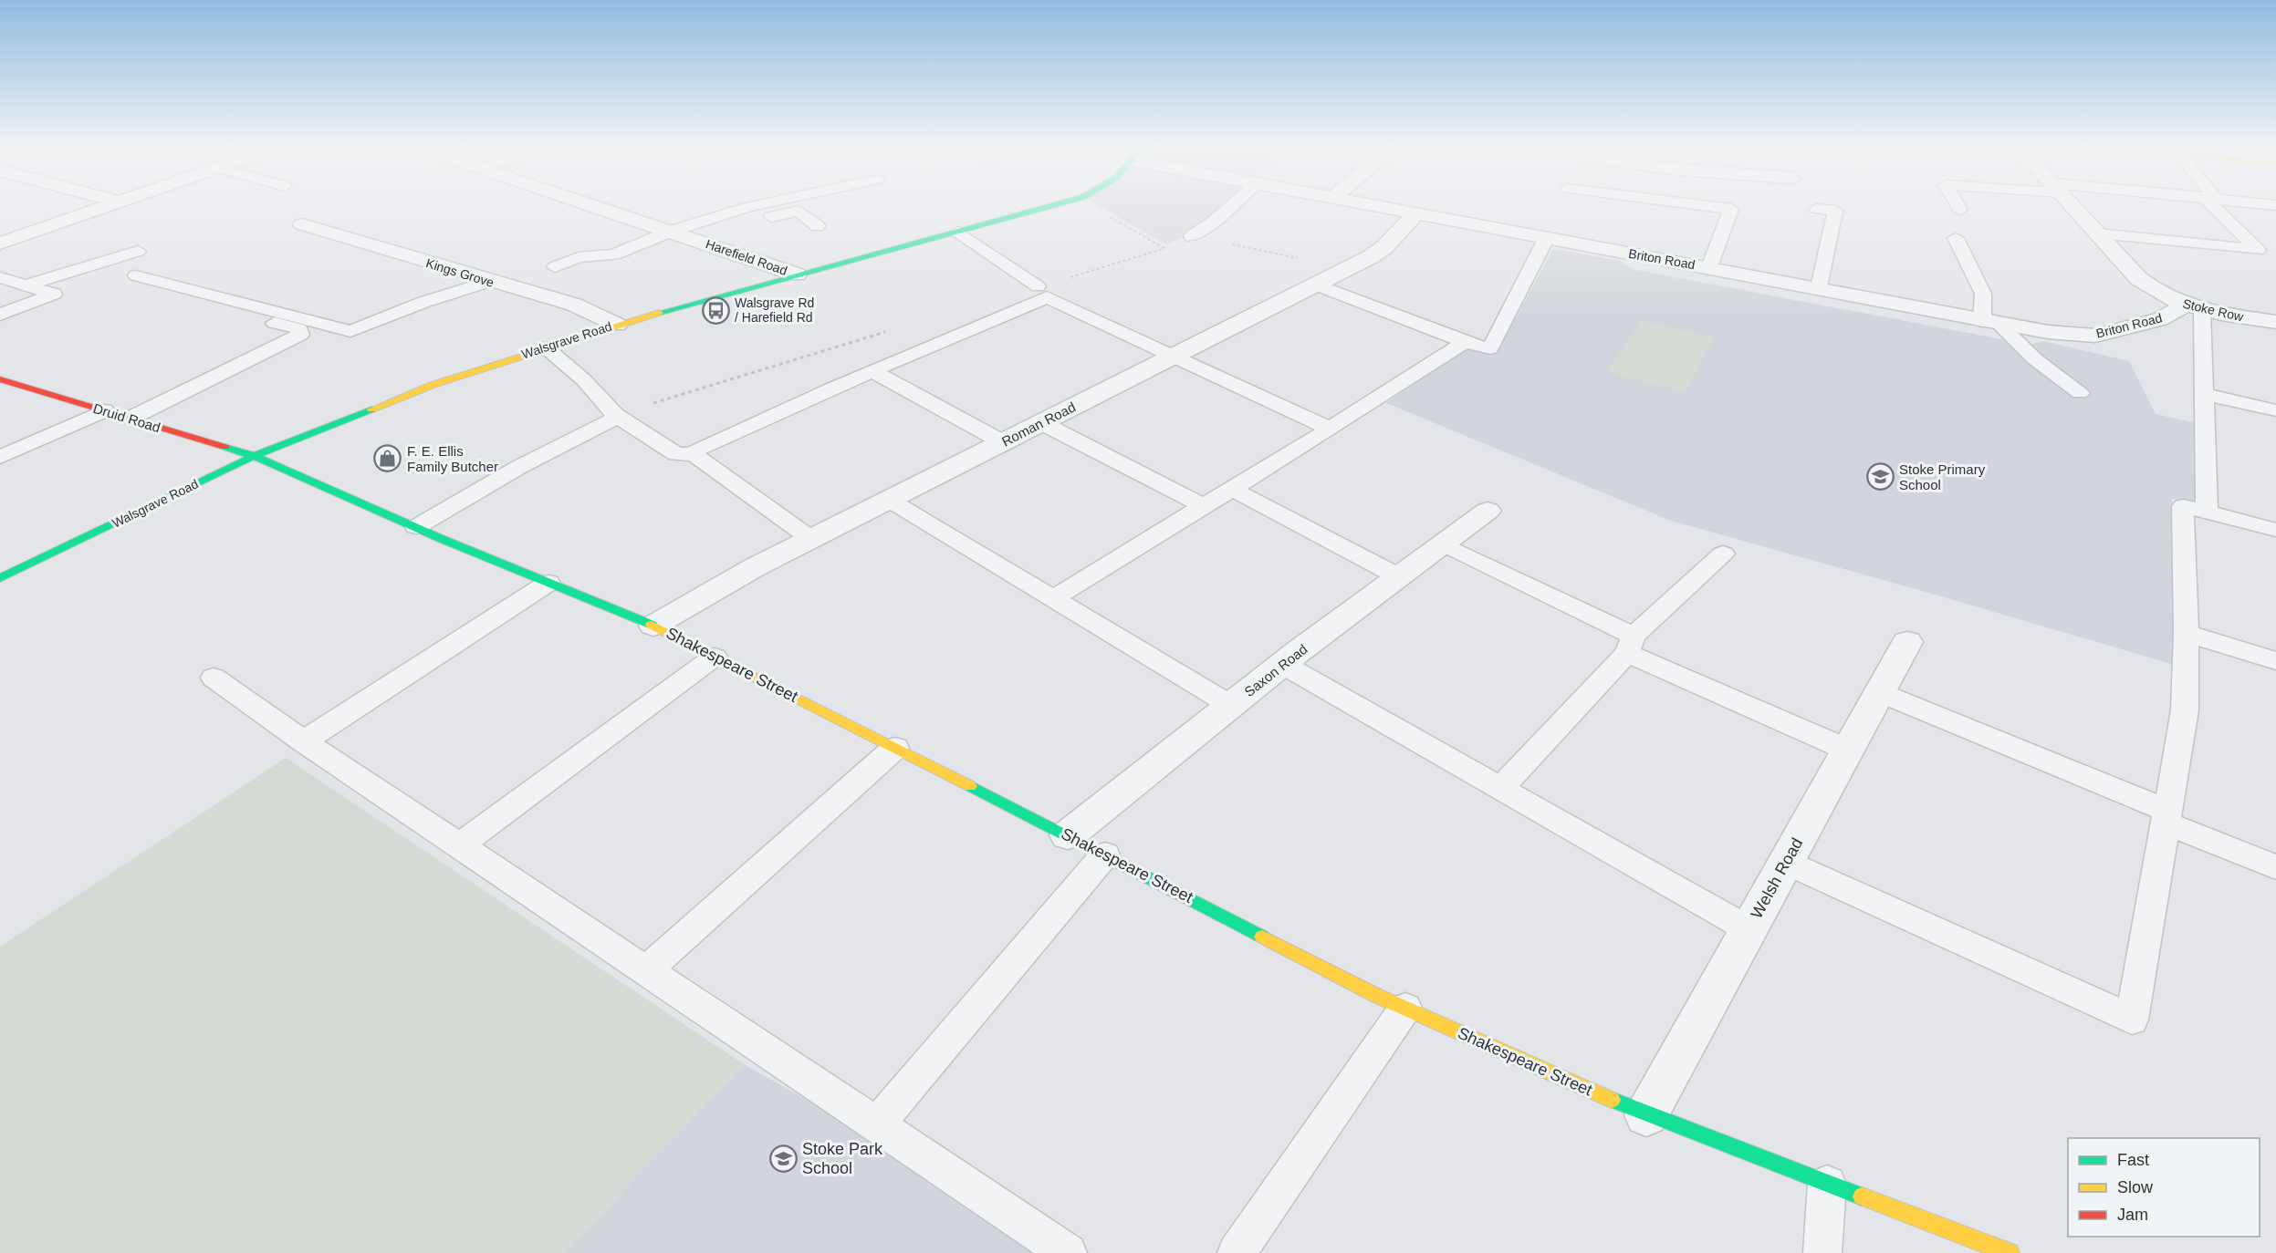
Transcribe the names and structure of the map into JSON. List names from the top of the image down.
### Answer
{
  "streets": {
    "main road": ["Walsgrave Road", "Druid Road", "Shakespeare Street"],
    "street": [
      "Harefield Road",
      "Briton Road",
      "Kings Grove",
      "Stoke Row",
      "Roman Road",
      "Saxon Road",
      "Welsh Road"
    ]
  },
  "crossings": [
    ["Harefield Road", "Walsgrave Road"],
    ["Briton Road", "Stoke Row"],
    ["Briton Road", "Roman Road"],
    ["Kings Grove", "Walsgrave Road"],
    ["Walsgrave Road", "Druid Road"],
    ["Walsgrave Road", "Shakespeare Street"],
    ["Druid Road", "Shakespeare Street"],
    ["Roman Road", "Shakespeare Street"],
    ["Shakespeare Street", "Saxon Road"],
    ["Shakespeare Street", "Welsh Road"]
  ],
  "places": {
    "bus stop": ["Walsgrave Rd / Harefield Rd"],
    "shop": ["F. E. Ellis Family Butcher"],
    "school or university": ["Stoke Primary School", "Stoke Park School"]
  },
  "legend": ["Fast", "Slow", "Jam"]
}
